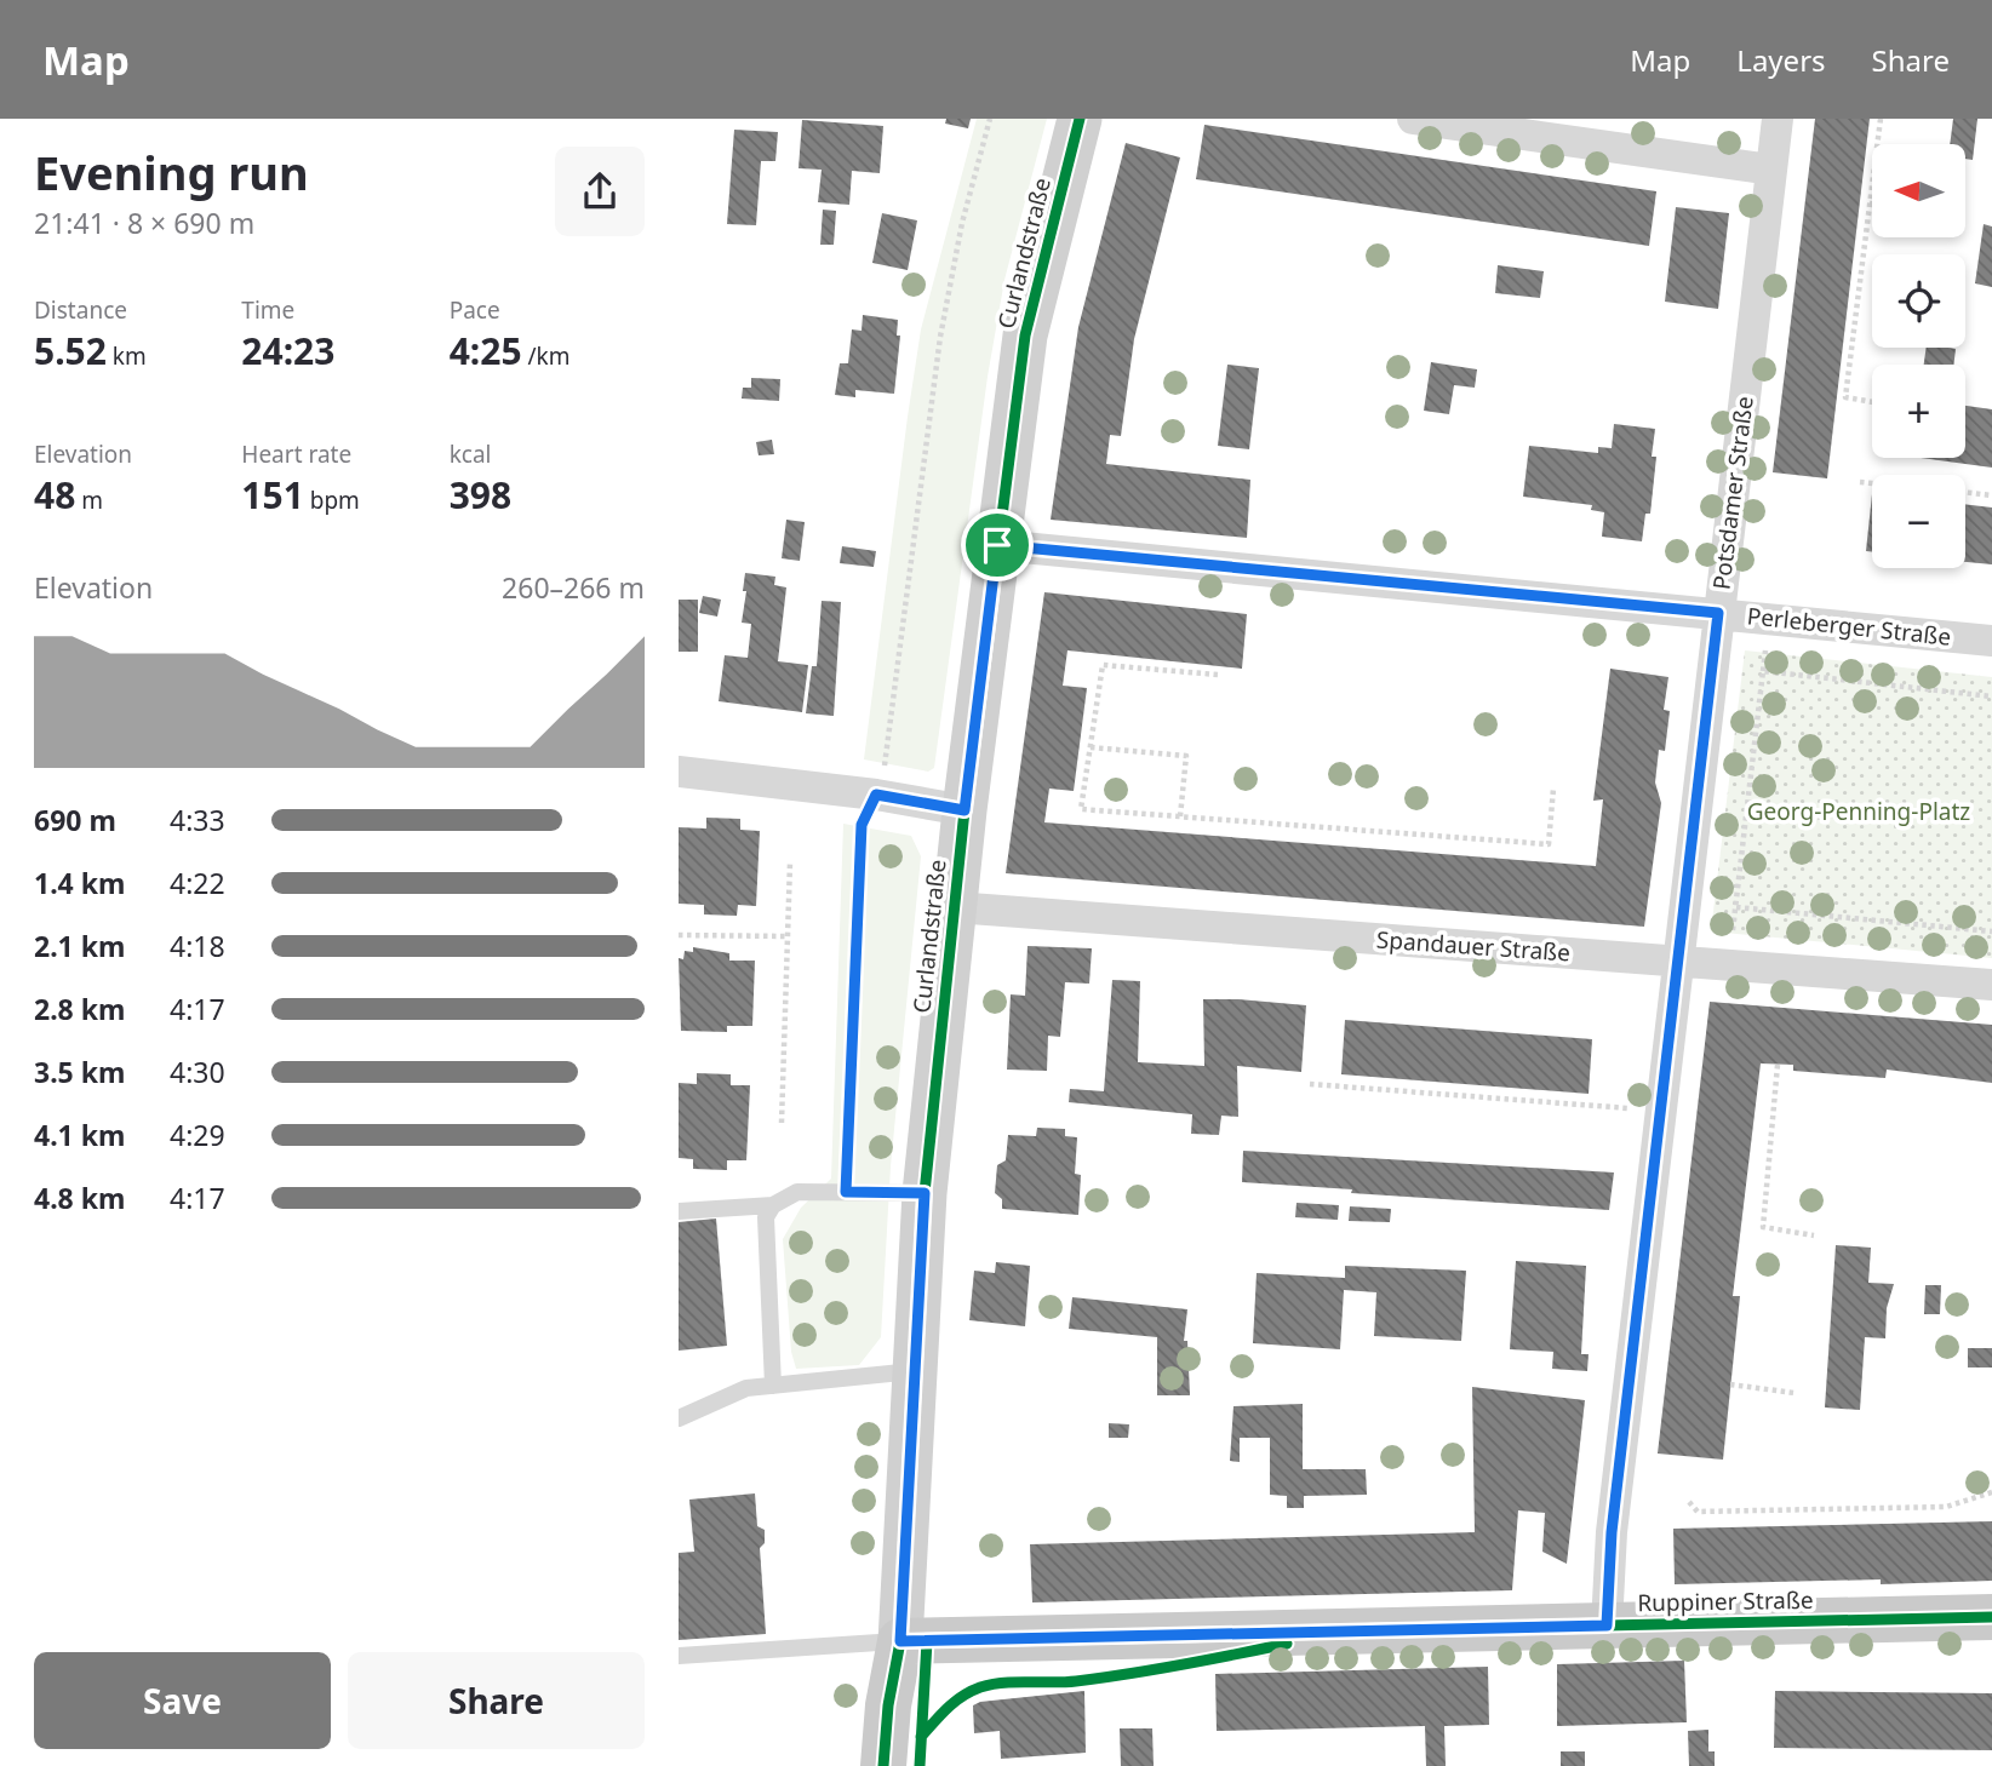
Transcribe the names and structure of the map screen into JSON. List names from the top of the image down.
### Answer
{
  "streets": {
    "main road": ["Curlandstraße", "Ruppiner Straße"],
    "street": ["Potsdamer Straße", "Perleberger Straße", "Spandauer Straße"]
  },
  "crossings": [
    ["Curlandstraße", "Perleberger Straße"],
    ["Curlandstraße", "Spandauer Straße"],
    ["Curlandstraße", "Ruppiner Straße"],
    ["Potsdamer Straße", "Perleberger Straße"],
    ["Potsdamer Straße", "Spandauer Straße"],
    ["Potsdamer Straße", "Ruppiner Straße"]
  ],
  "parks": ["Georg-Penning-Platz"],
  "north": "left",
  "page": {
    "header": "Map",
    "nav": ["Map", "Layers", "Share"],
    "heading": ["Evening run", "21:41 · 8 × 690 m"],
    "map_buttons": ["+", "−"],
    "stats": [
      ["Distance", "5.52 km"],
      ["Time", "24:23"],
      ["Pace", "4:25 /km"],
      ["Elevation", "48 m"],
      ["Heart rate", "151 bpm"],
      ["kcal", "398"]
    ],
    "chart": ["Elevation", "260–266 m"],
    "list": [
      {
        "name": "690 m",
        "note": "4:33"
      },
      {
        "name": "1.4 km",
        "note": "4:22"
      },
      {
        "name": "2.1 km",
        "note": "4:18"
      },
      {
        "name": "2.8 km",
        "note": "4:17"
      },
      {
        "name": "3.5 km",
        "note": "4:30"
      },
      {
        "name": "4.1 km",
        "note": "4:29"
      },
      {
        "name": "4.8 km",
        "note": "4:17"
      }
    ],
    "buttons": ["Save", "Share"]
  }
}
